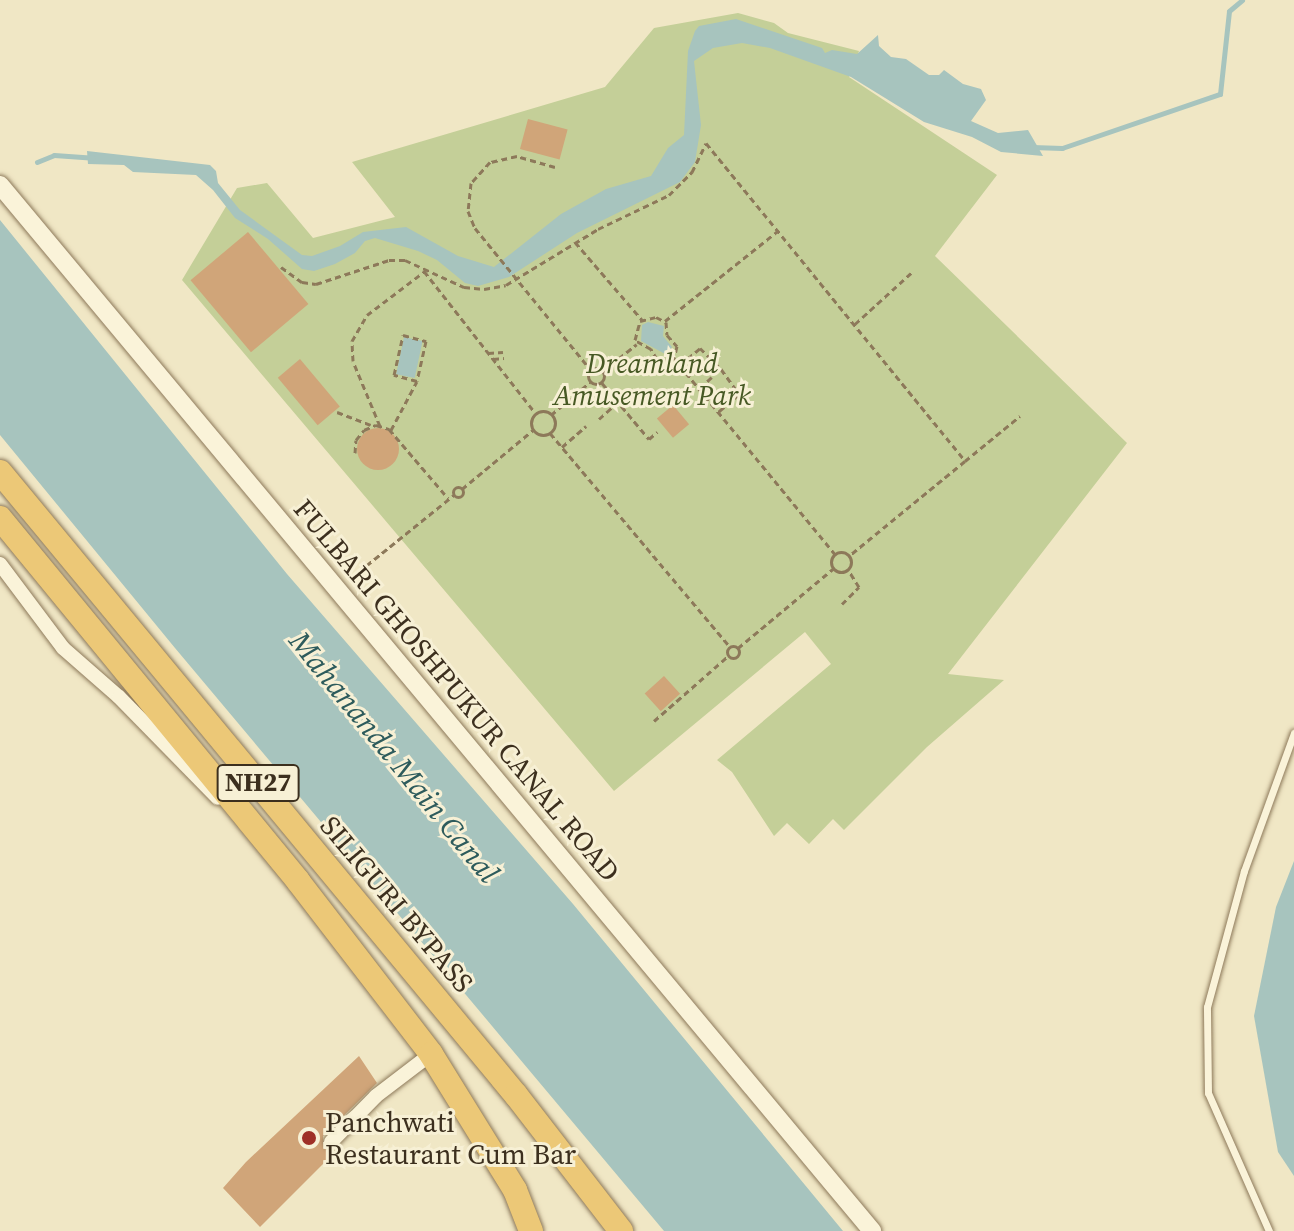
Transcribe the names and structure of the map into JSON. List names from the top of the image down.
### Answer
{
  "streets": {
    "highway": ["NH27", "SILIGURI BYPASS"],
    "street": ["FULBARI GHOSHPUKUR CANAL ROAD"]
  },
  "water": ["Mahananda Main Canal"],
  "parks": ["Dreamland Amusement Park"],
  "places": ["Panchwati Restaurant Cum Bar"]
}
